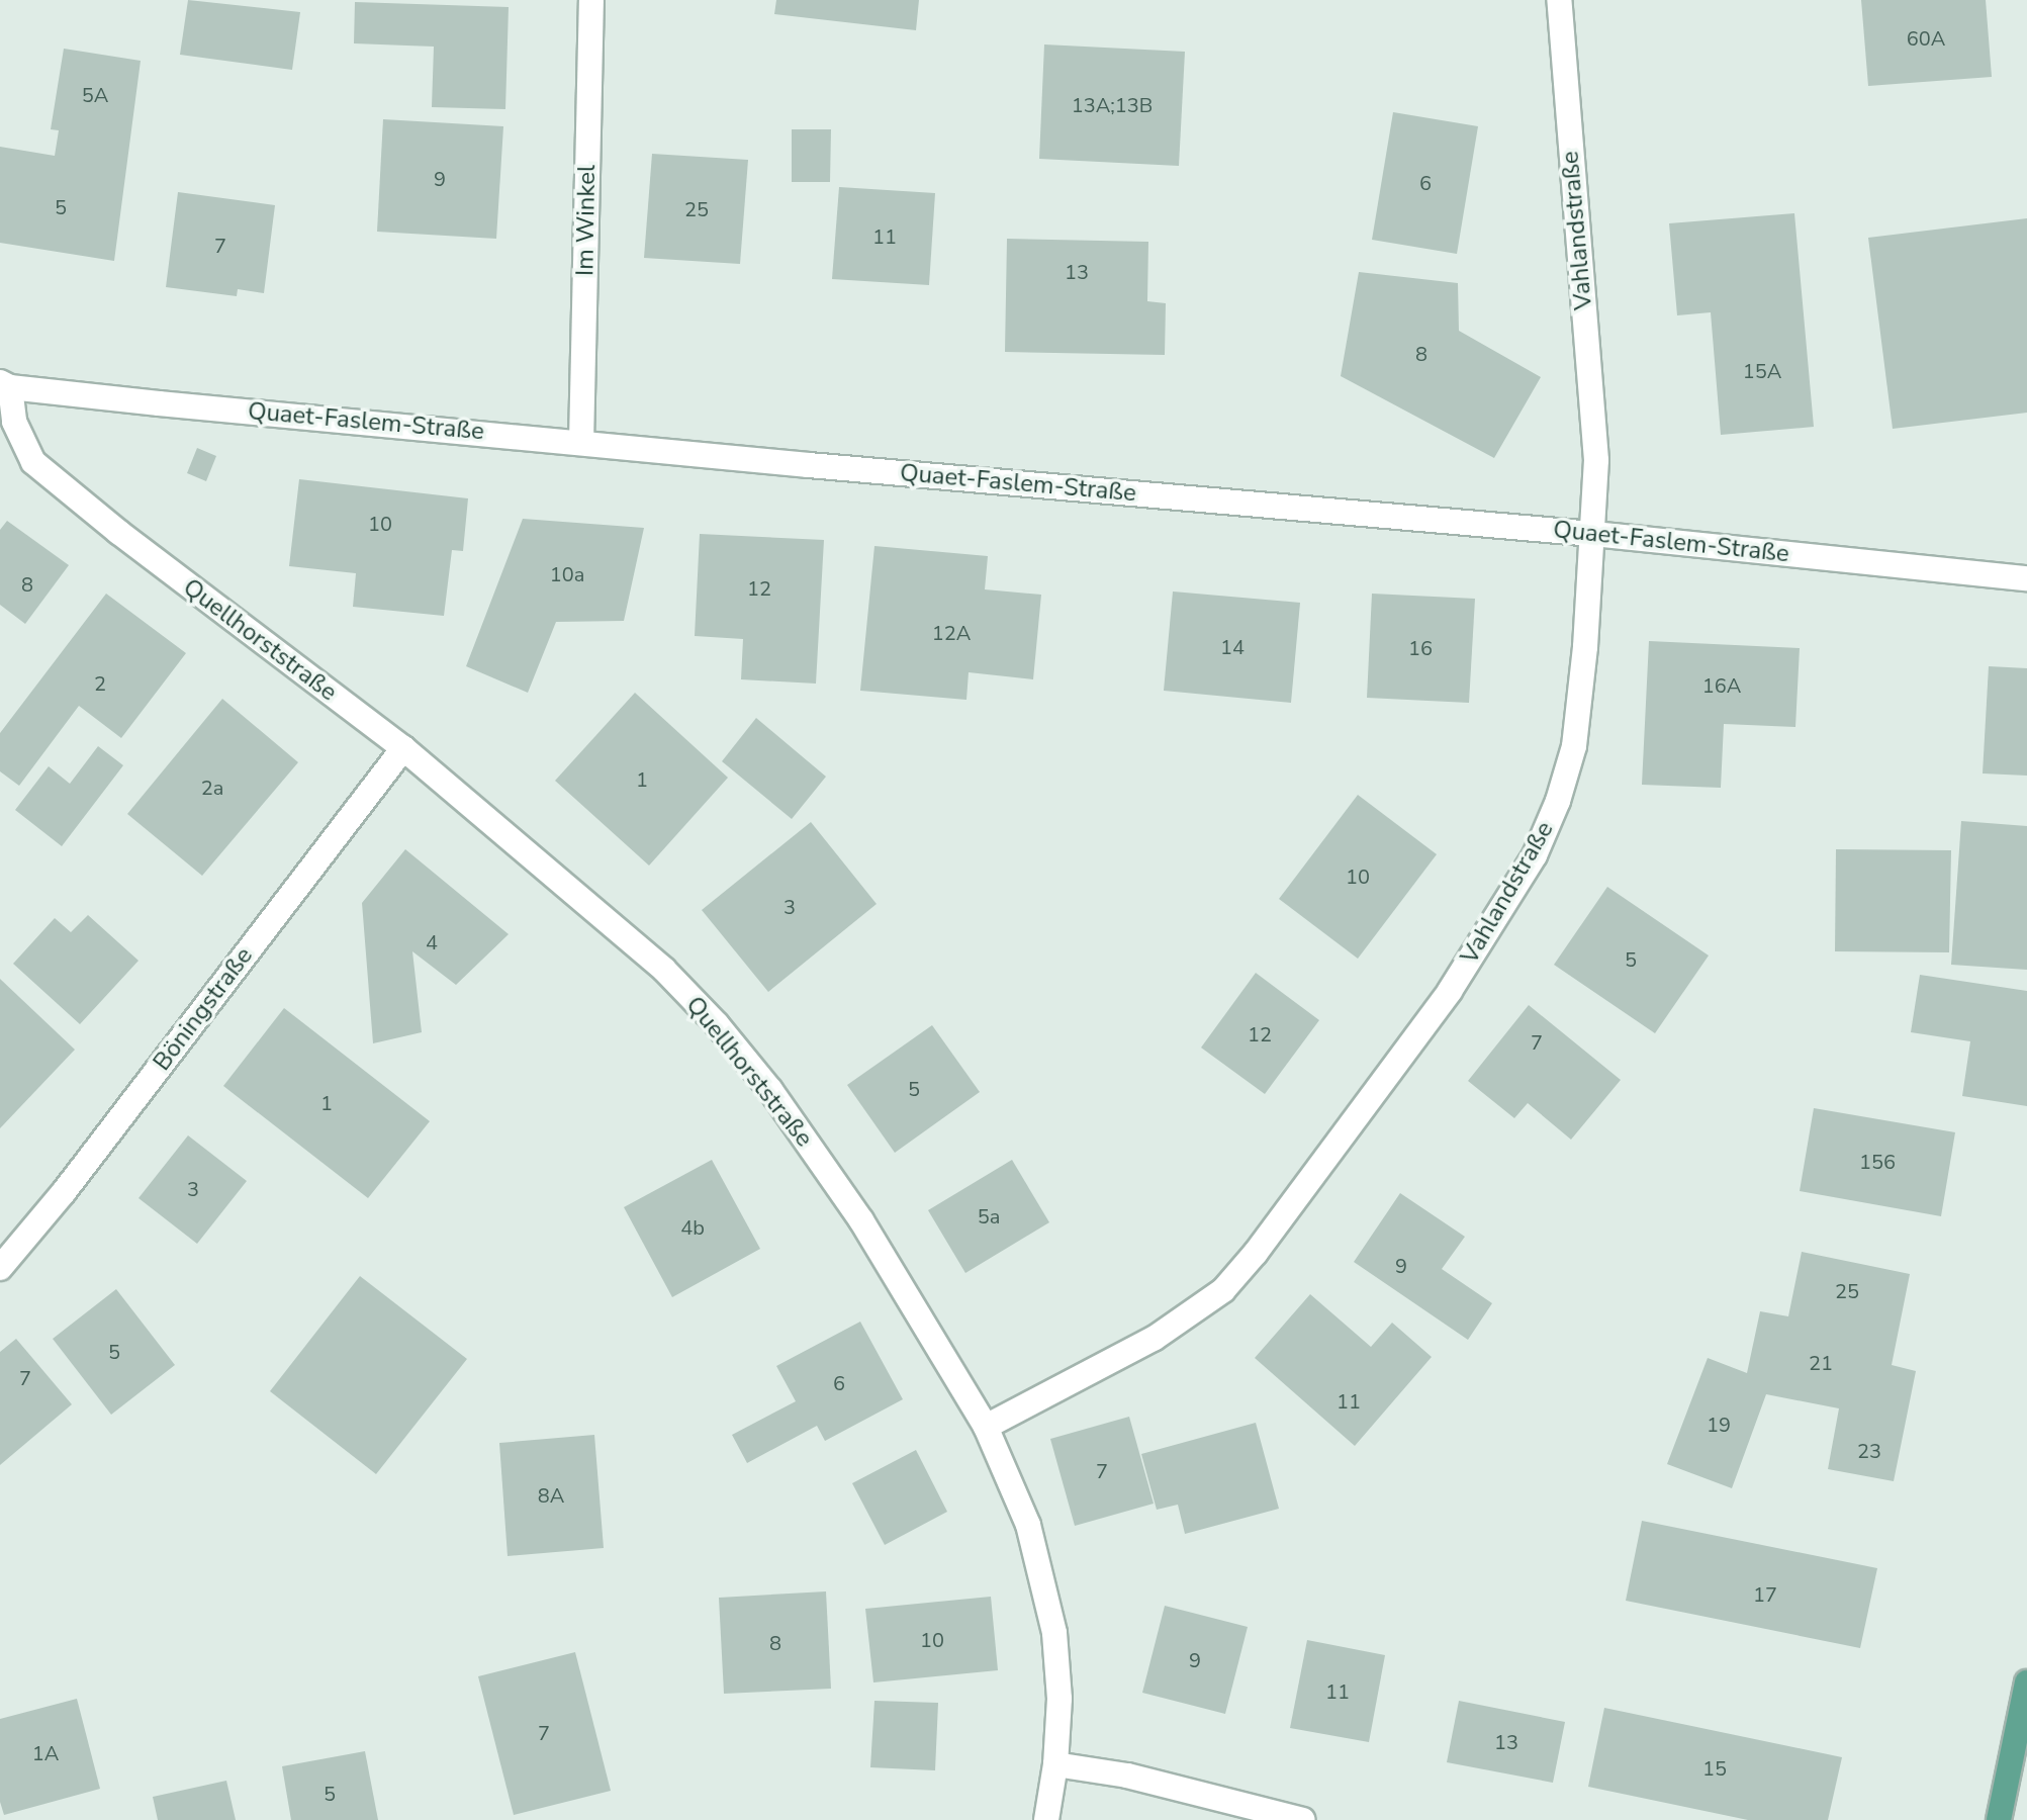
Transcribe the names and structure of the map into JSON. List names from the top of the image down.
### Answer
{
  "streets": {
    "street": [
      "Im Winkel",
      "Vahlandstraße",
      "Quaet-Faslem-Straße",
      "Quellhorststraße",
      "Böningstraße"
    ]
  },
  "crossings": [
    ["Im Winkel", "Quaet-Faslem-Straße"],
    ["Vahlandstraße", "Quaet-Faslem-Straße"],
    ["Vahlandstraße", "Quellhorststraße"],
    ["Quaet-Faslem-Straße", "Quellhorststraße"],
    ["Quellhorststraße", "Böningstraße"]
  ],
  "house_numbers": [
    "60A",
    "5A",
    "13A;13B",
    "9",
    "6",
    "5",
    "25",
    "11",
    "7",
    "13",
    "8",
    "15A",
    "10",
    "10a",
    "8",
    "12",
    "12A",
    "14",
    "16",
    "2",
    "16A",
    "1",
    "2a",
    "10",
    "3",
    "4",
    "5",
    "12",
    "7",
    "5",
    "1",
    "156",
    "3",
    "5a",
    "4b",
    "9",
    "25",
    "5",
    "21",
    "7",
    "6",
    "11",
    "19",
    "23",
    "7",
    "8A",
    "17",
    "10",
    "8",
    "9",
    "11",
    "7",
    "13",
    "1A",
    "15",
    "5"
  ]
}
